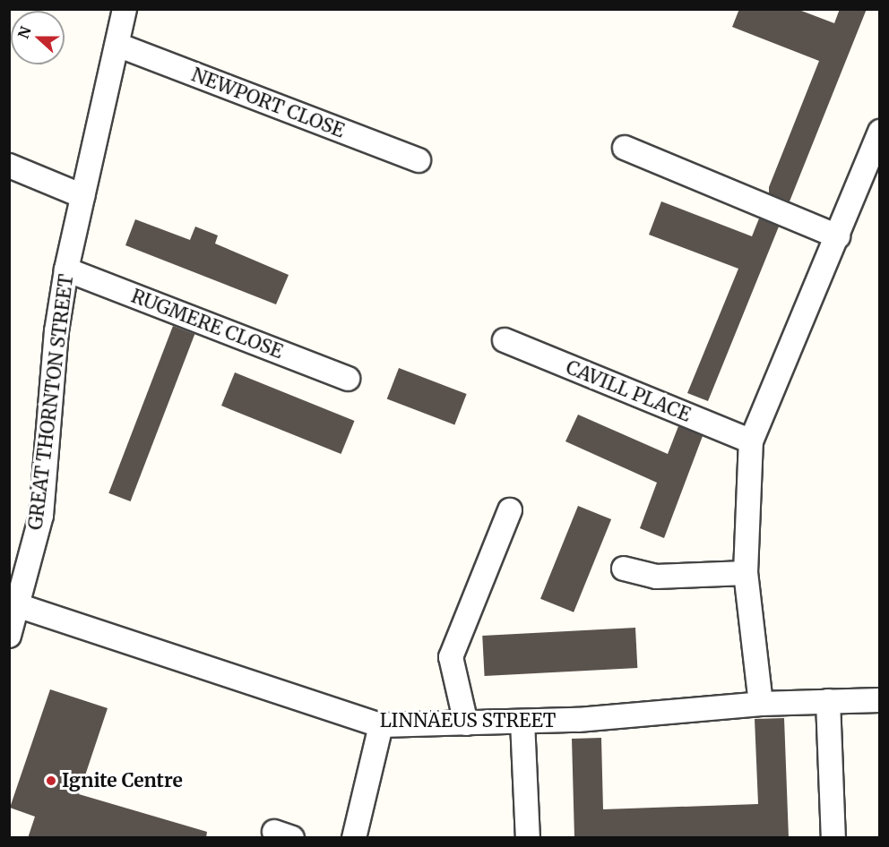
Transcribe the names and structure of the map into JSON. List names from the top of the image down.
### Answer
{
  "streets": {
    "street": [
      "NEWPORT CLOSE",
      "RUGMERE CLOSE",
      "CAVILL PLACE",
      "GREAT THORNTON STREET",
      "LINNAEUS STREET"
    ]
  },
  "crossings": [
    ["NEWPORT CLOSE", "GREAT THORNTON STREET"],
    ["RUGMERE CLOSE", "GREAT THORNTON STREET"],
    ["GREAT THORNTON STREET", "LINNAEUS STREET"]
  ],
  "places": ["Ignite Centre"],
  "north": "left"
}
